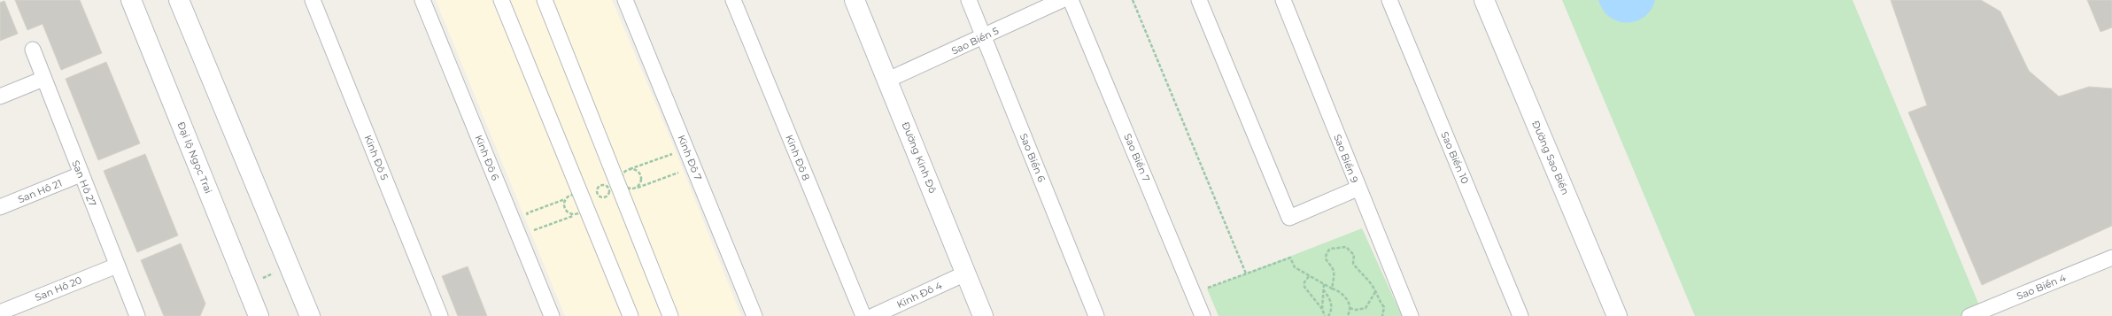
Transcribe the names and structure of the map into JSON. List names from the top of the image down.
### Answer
{
  "streets": {
    "street": [
      "Sao Biển 5",
      "Đại lộ Ngọc Trai",
      "Kinh Đô 5",
      "Kinh Đô 6",
      "Kinh Đô 7",
      "Kinh Đô 8",
      "Đường Kinh Đô",
      "Sao Biển 6",
      "Sao Biển 7",
      "Sao Biển 10",
      "Đường Sao Biển",
      "Sao Biển 9",
      "San Hô 27",
      "San Hô 21",
      "Sao Biển 4",
      "San Hô 20",
      "Kinh Đô 4"
    ]
  },
  "crossings": [
    ["Sao Biển 5", "Đường Kinh Đô"],
    ["Sao Biển 5", "Sao Biển 6"],
    ["Đường Kinh Đô", "Kinh Đô 4"],
    ["San Hô 27", "San Hô 21"],
    ["San Hô 27", "San Hô 20"]
  ]
}
